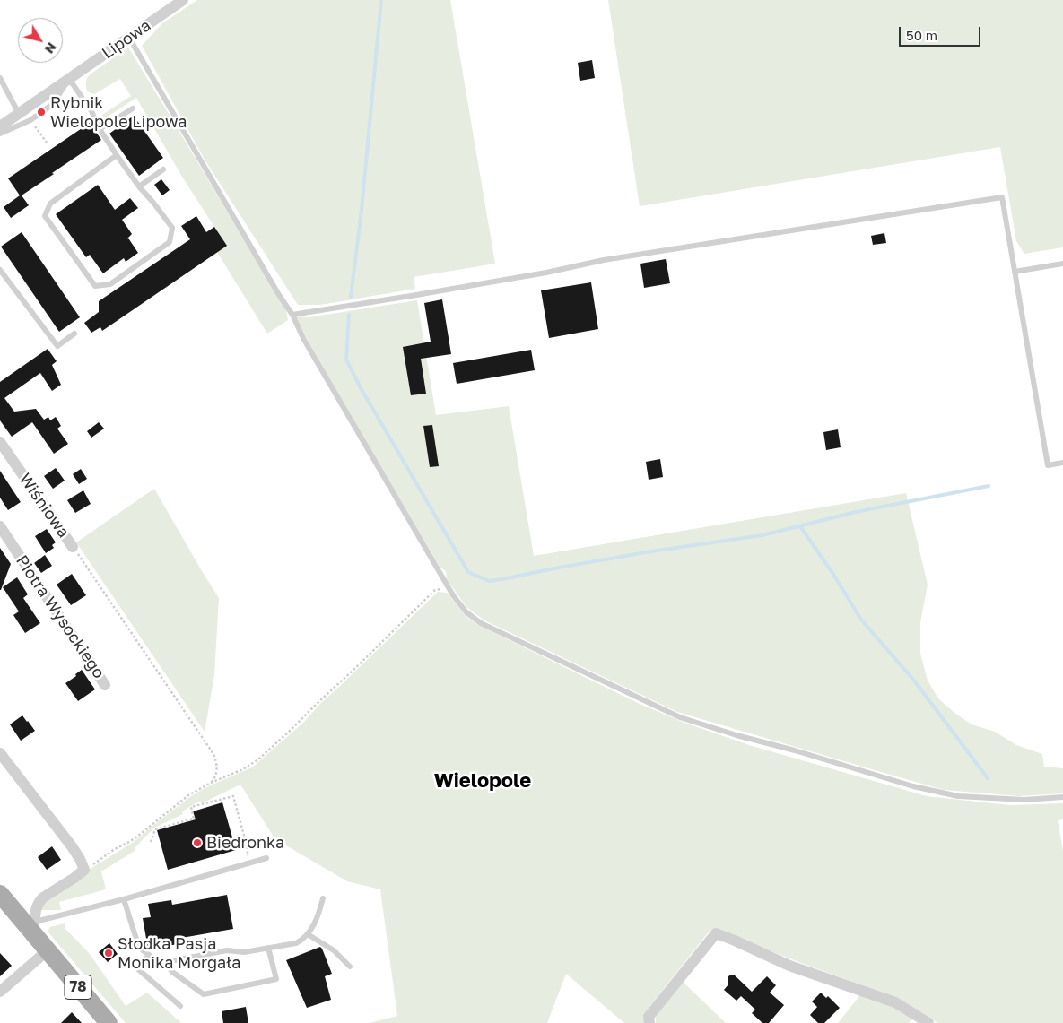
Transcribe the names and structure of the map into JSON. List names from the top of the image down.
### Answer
{
  "streets": {
    "main road": ["78"],
    "street": ["Lipowa", "Wiśniowa", "Piotra Wysockiego"]
  },
  "districts": ["Wielopole"],
  "places": ["Rybnik Wielopole Lipowa", "Biedronka", "Słodka Pasja Monika Morgała"],
  "scale_bar": "50 m",
  "north": "bottom right"
}
